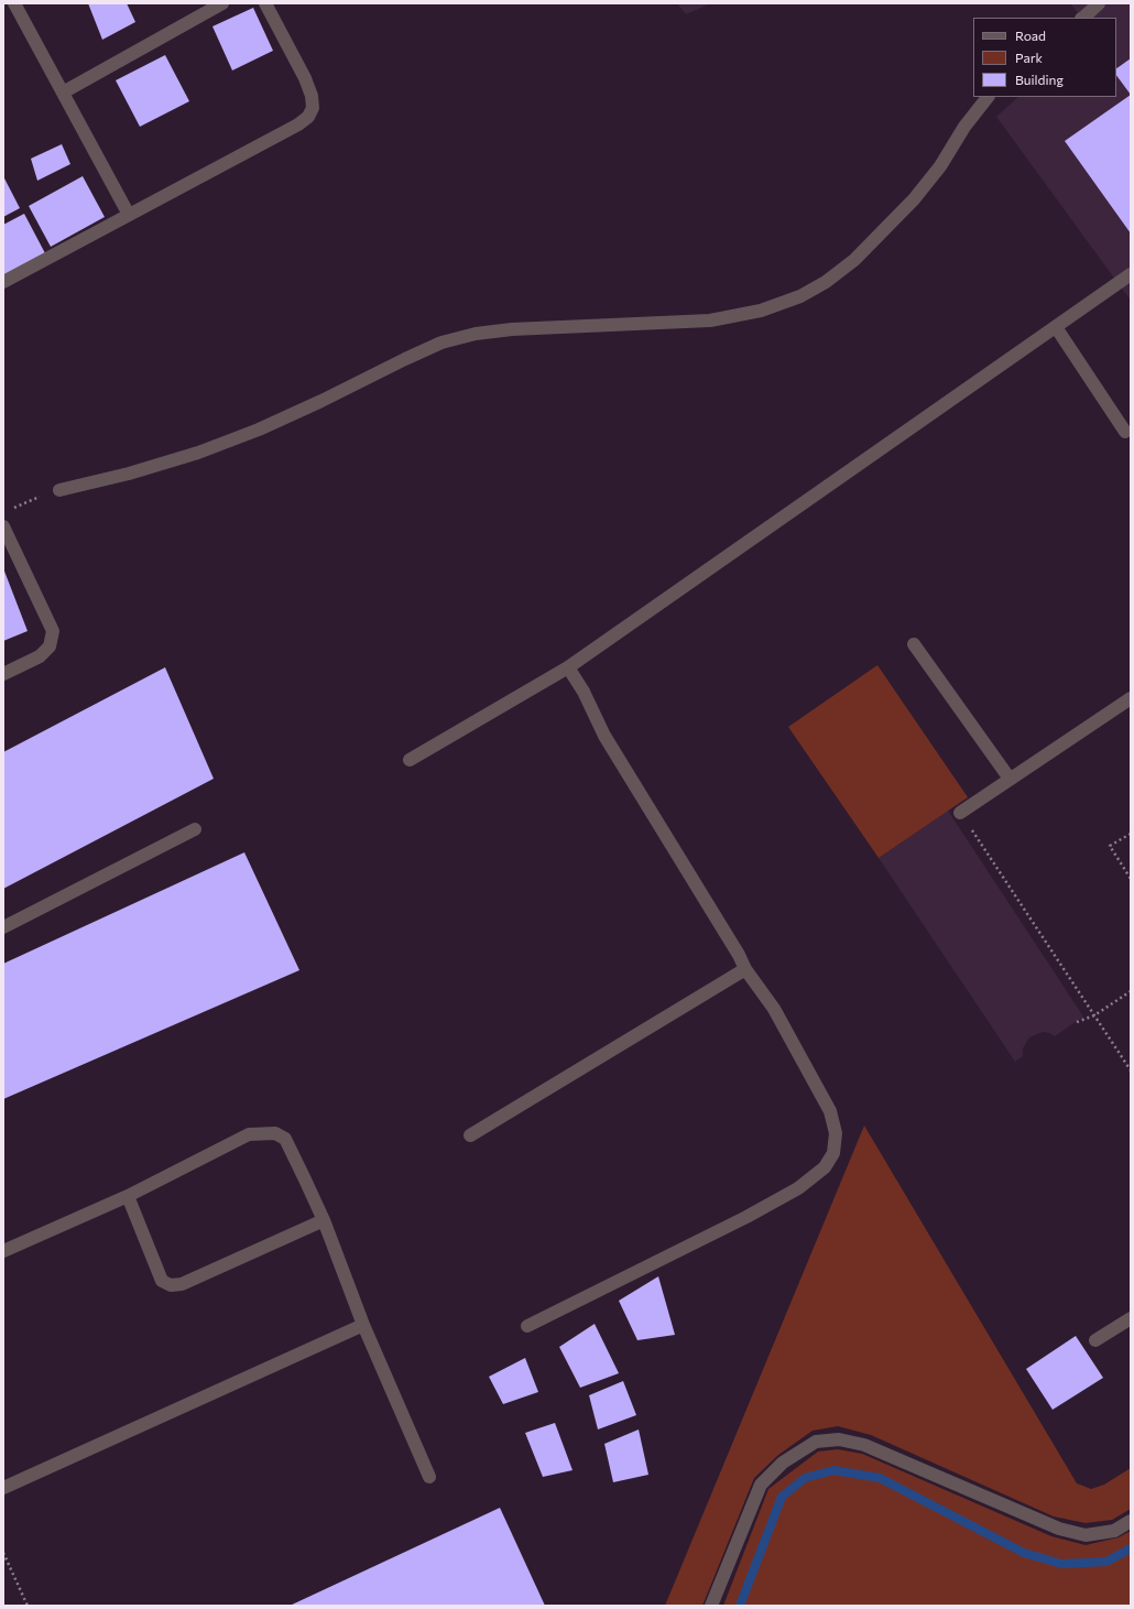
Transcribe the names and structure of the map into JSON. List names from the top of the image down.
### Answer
{
  "legend": ["Road", "Park", "Building"]
}
